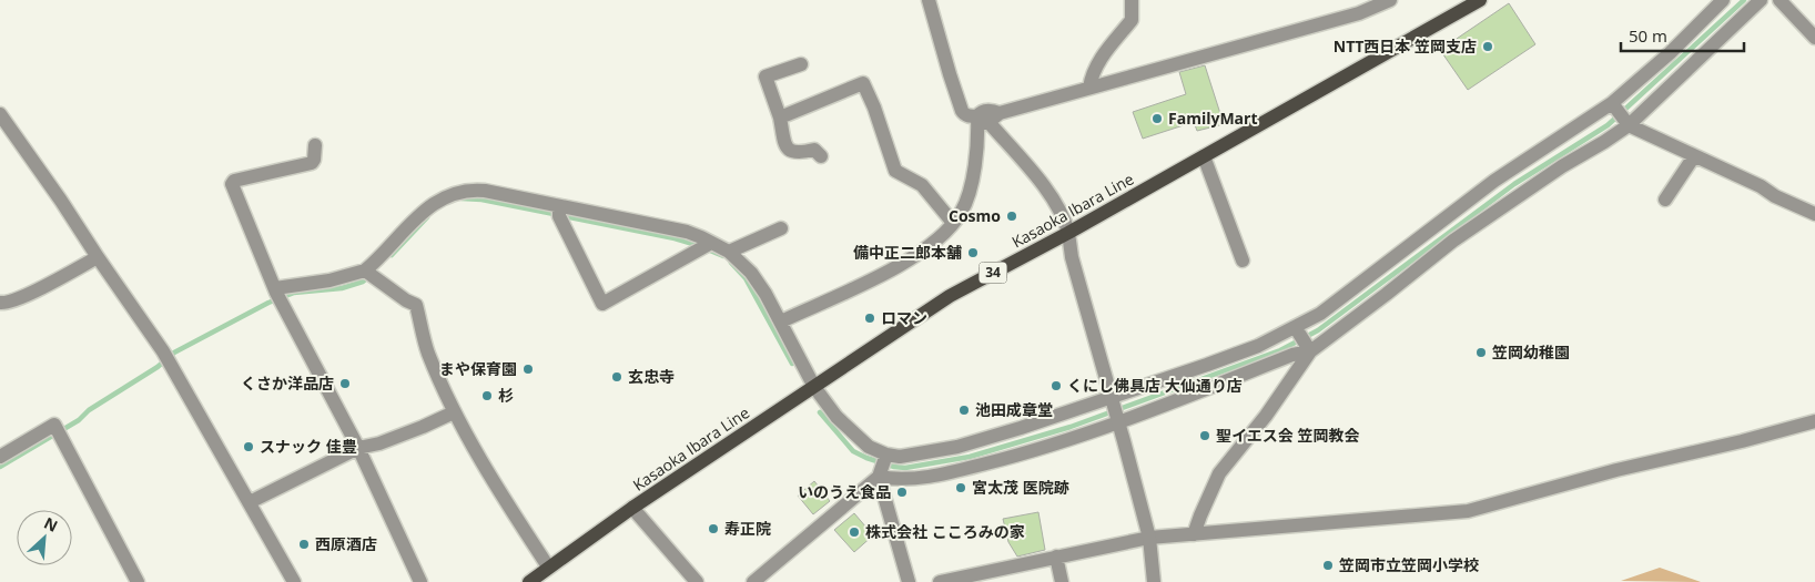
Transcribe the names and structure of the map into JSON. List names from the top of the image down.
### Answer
{
  "streets": {
    "main road": ["Kasaoka Ibara Line", "34"]
  },
  "places": [
    "NTT西日本 笠岡支店",
    "FamilyMart",
    "Cosmo",
    "備中正二郎本舗",
    "ロマン",
    "笠岡幼稚園",
    "まや保育園",
    "玄忠寺",
    "くさか洋品店",
    "くにし佛具店 大仙通り店",
    "杉",
    "池田成章堂",
    "聖イエス会 笠岡教会",
    "スナック 佳豊",
    "宮太茂 医院跡",
    "いのうえ食品",
    "寿正院",
    "株式会社 こころみの家",
    "西原酒店",
    "笠岡市立笠岡小学校"
  ],
  "scale_bar": "50 m",
  "north": "top right"
}
